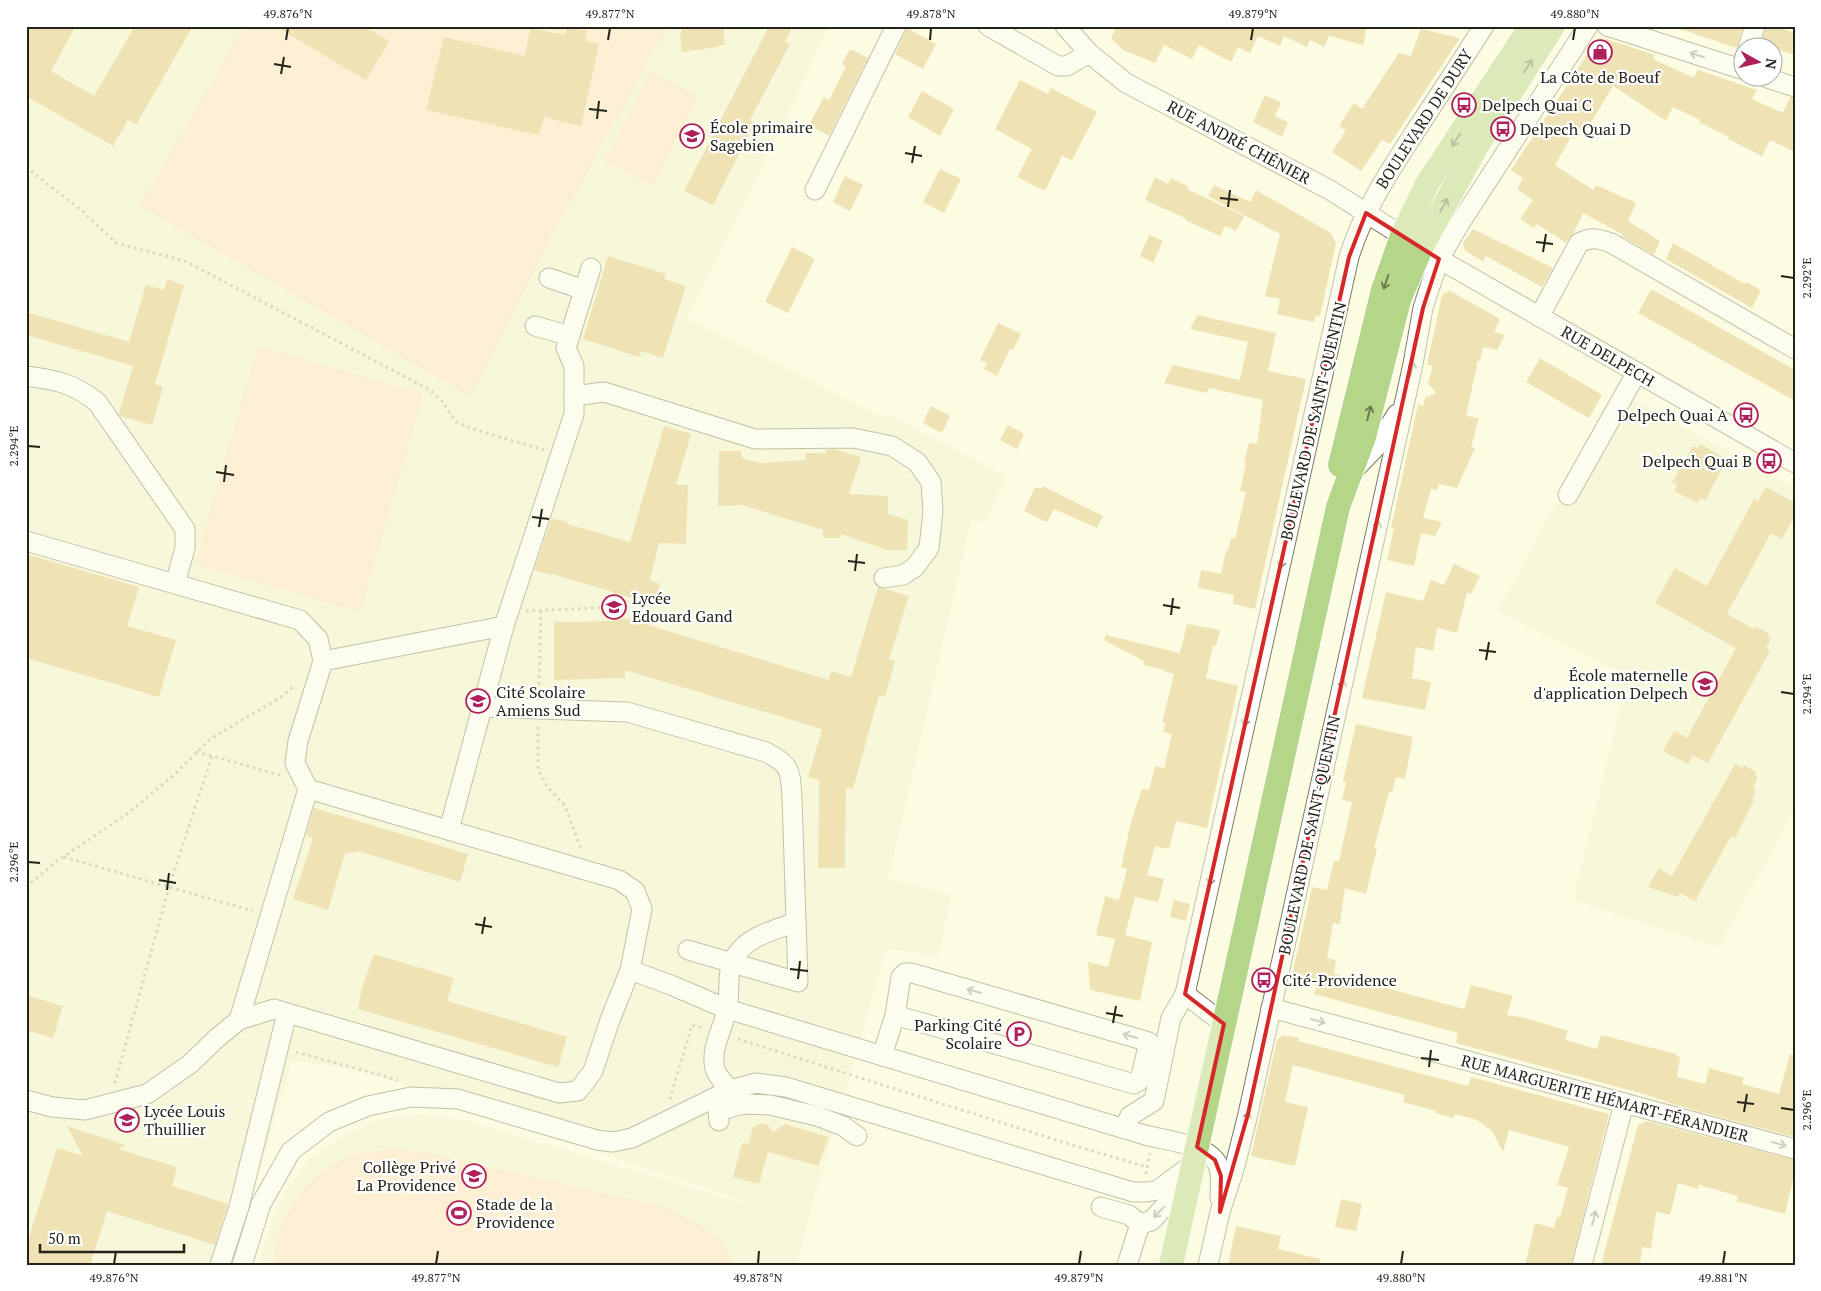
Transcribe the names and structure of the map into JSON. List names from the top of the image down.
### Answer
{
  "streets": {
    "main road": ["BOULEVARD DE SAINT-QUENTIN"],
    "street": [
      "BOULEVARD DE DURY",
      "RUE ANDRÉ CHÉNIER",
      "RUE DELPECH",
      "RUE MARGUERITE HÉMART-FÉRANDIER"
    ]
  },
  "crossings": [
    ["BOULEVARD DE DURY", "RUE ANDRÉ CHÉNIER"],
    ["BOULEVARD DE DURY", "BOULEVARD DE SAINT-QUENTIN"],
    ["RUE ANDRÉ CHÉNIER", "RUE DELPECH"],
    ["RUE ANDRÉ CHÉNIER", "BOULEVARD DE SAINT-QUENTIN"],
    ["RUE DELPECH", "BOULEVARD DE SAINT-QUENTIN"],
    ["BOULEVARD DE SAINT-QUENTIN", "RUE MARGUERITE HÉMART-FÉRANDIER"]
  ],
  "one_way": ["RUE MARGUERITE HÉMART-FÉRANDIER"],
  "places": {
    "shop": ["La Côte de Boeuf"],
    "bus stop": [
      "Delpech Quai C",
      "Delpech Quai D",
      "Delpech Quai A",
      "Delpech Quai B",
      "Cité-Providence"
    ],
    "school or university": [
      "École primaire Sagebien",
      "Lycée Edouard Gand",
      "École maternelle d'application Delpech",
      "Cité Scolaire Amiens Sud",
      "Lycée Louis Thuillier",
      "Collège Privé La Providence"
    ],
    "parking": ["Parking Cité Scolaire"],
    "sports": ["Stade de la Providence"]
  },
  "scale_bar": "50 m",
  "north": "right",
  "coordinates": [
    "49.876°N",
    "49.877°N",
    "49.878°N",
    "49.879°N",
    "49.880°N",
    "2.292°E",
    "2.294°E",
    "2.296°E",
    "49.881°N"
  ]
}
